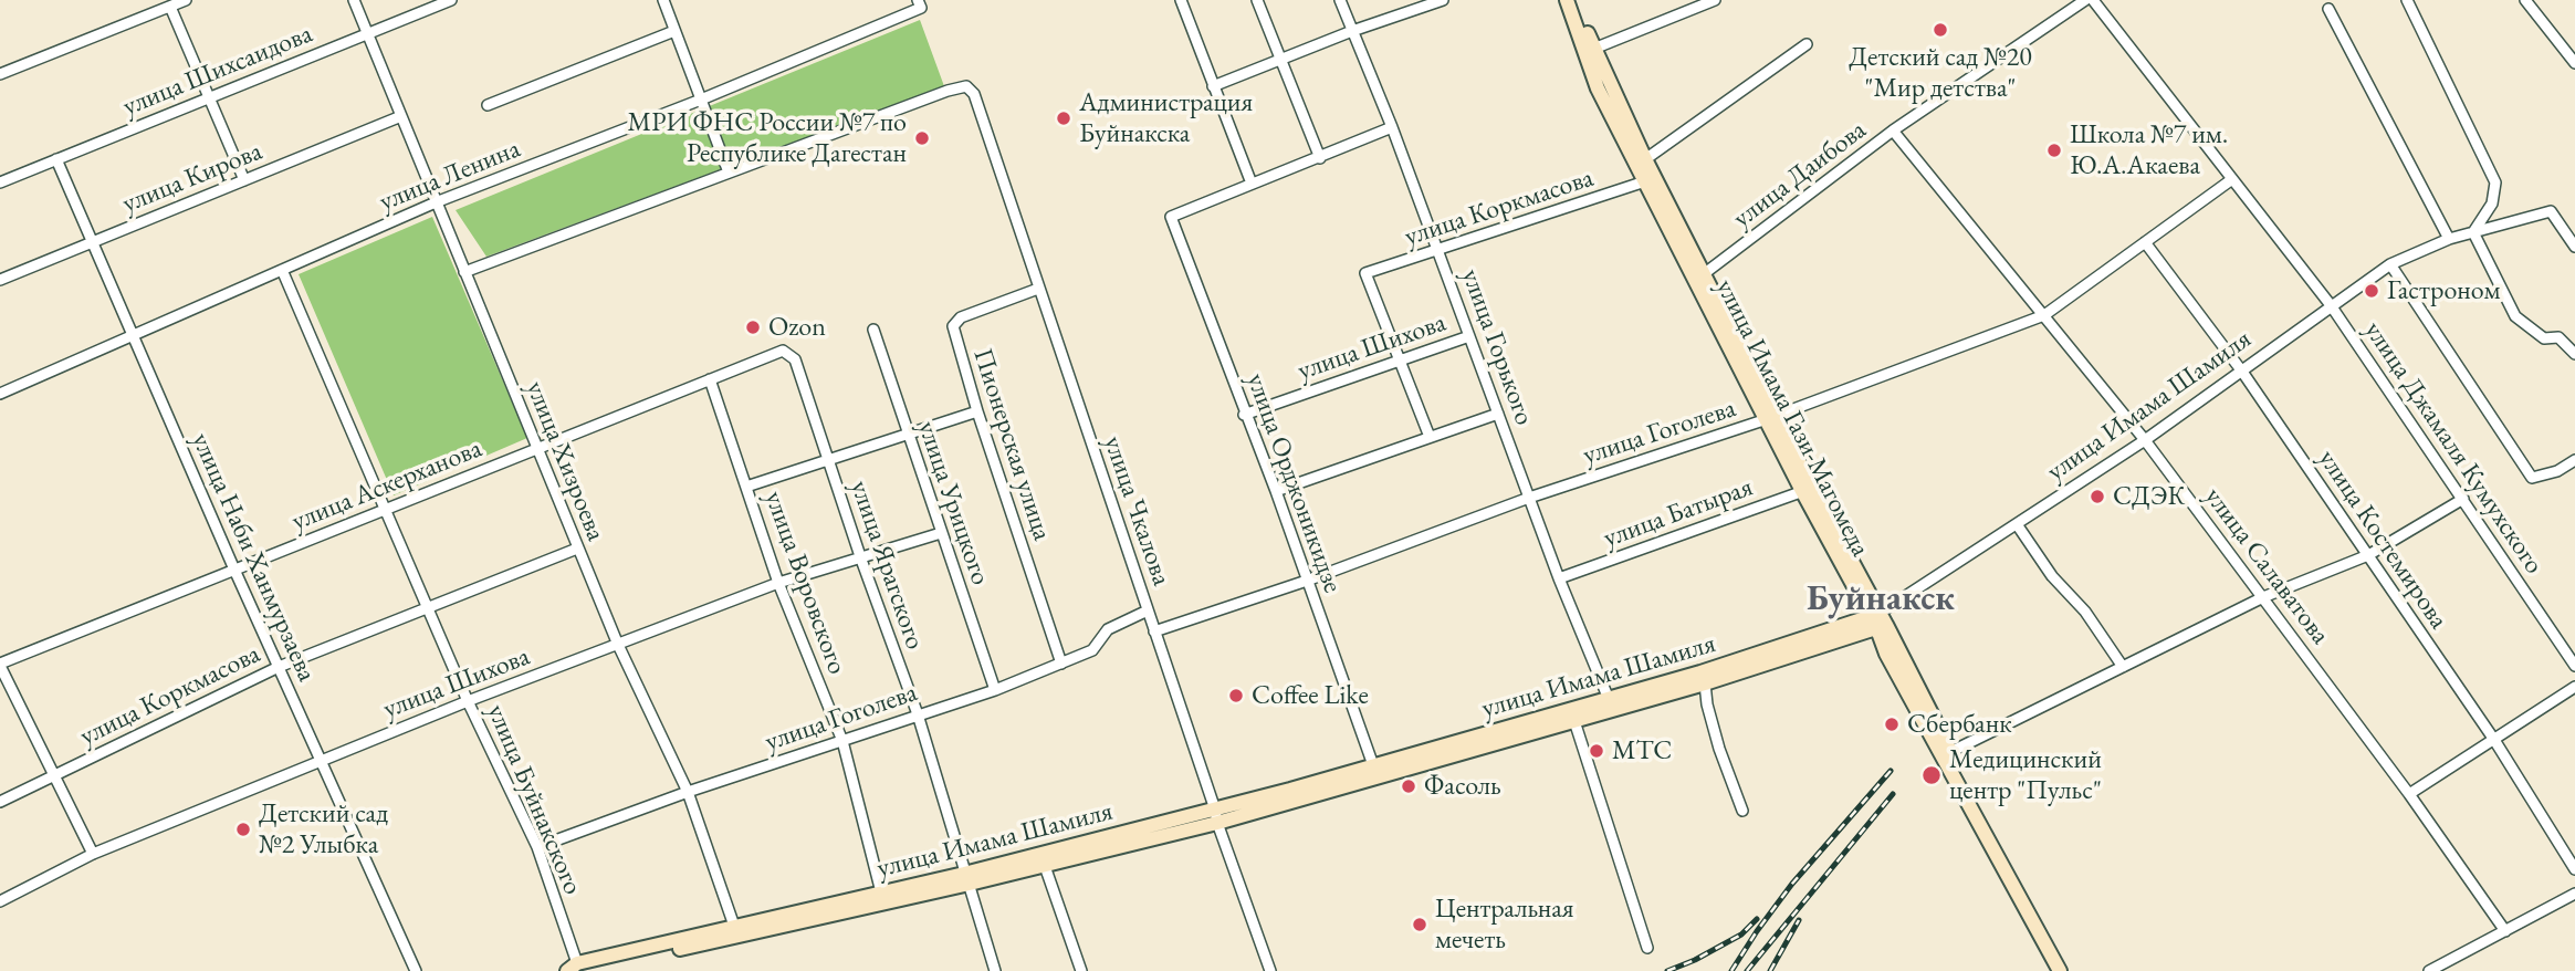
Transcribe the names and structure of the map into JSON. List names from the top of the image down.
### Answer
{
  "streets": {
    "main road": ["улица Имама Шамиля", "улица Имама Гази-Магомеда"],
    "street": [
      "улица Шихсаидова",
      "улица Даибова",
      "улица Ленина",
      "улица Кирова",
      "улица Коркмасова",
      "улица Шихова",
      "улица Горького",
      "улица Гоголева",
      "Пионерская улица",
      "улица Джамаля Кумухского",
      "улица Хизроева",
      "улица Орджоникидзе",
      "улица Аскерханова",
      "улица Урицкого",
      "улица Чкалова",
      "улица Батырая",
      "улица Костемирова",
      "улица Наби Ханмурзаева",
      "улица Ярагского",
      "улица Салаватова",
      "улица Воровского",
      "улица Буйнакского"
    ]
  },
  "crossings": [
    ["улица Шихсаидова", "улица Хизроева"],
    ["улица Шихсаидова", "улица Наби Ханмурзаева"],
    ["улица Даибова", "улица Имама Гази-Магомеда"],
    ["улица Даибова", "улица Салаватова"],
    ["улица Ленина", "улица Хизроева"],
    ["улица Ленина", "улица Наби Ханмурзаева"],
    ["улица Ленина", "улица Буйнакского"],
    ["улица Кирова", "улица Хизроева"],
    ["улица Кирова", "улица Наби Ханмурзаева"],
    ["улица Коркмасова", "улица Шихова"],
    ["улица Коркмасова", "улица Горького"],
    ["улица Коркмасова", "улица Имама Гази-Магомеда"],
    ["улица Коркмасова", "улица Хизроева"],
    ["улица Коркмасова", "улица Наби Ханмурзаева"],
    ["улица Коркмасова", "улица Буйнакского"],
    ["улица Шихова", "улица Горького"],
    ["улица Шихова", "улица Хизроева"],
    ["улица Шихова", "улица Орджоникидзе"],
    ["улица Шихова", "улица Урицкого"],
    ["улица Шихова", "улица Наби Ханмурзаева"],
    ["улица Шихова", "улица Ярагского"],
    ["улица Шихова", "улица Воровского"],
    ["улица Шихова", "улица Буйнакского"],
    ["улица Горького", "улица Имама Шамиля"],
    ["улица Горького", "улица Гоголева"],
    ["улица Горького", "улица Батырая"],
    ["улица Имама Шамиля", "улица Имама Гази-Магомеда"],
    ["улица Имама Шамиля", "улица Джамаля Кумухского"],
    ["улица Имама Шамиля", "улица Хизроева"],
    ["улица Имама Шамиля", "улица Орджоникидзе"],
    ["улица Имама Шамиля", "улица Чкалова"],
    ["улица Имама Шамиля", "улица Костемирова"],
    ["улица Имама Шамиля", "улица Ярагского"],
    ["улица Имама Шамиля", "улица Салаватова"],
    ["улица Имама Шамиля", "улица Воровского"],
    ["улица Имама Шамиля", "улица Буйнакского"],
    ["улица Имама Гази-Магомеда", "улица Гоголева"],
    ["улица Имама Гази-Магомеда", "улица Батырая"],
    ["улица Гоголева", "Пионерская улица"],
    ["улица Гоголева", "улица Джамаля Кумухского"],
    ["улица Гоголева", "улица Хизроева"],
    ["улица Гоголева", "улица Орджоникидзе"],
    ["улица Гоголева", "улица Урицкого"],
    ["улица Гоголева", "улица Чкалова"],
    ["улица Гоголева", "улица Костемирова"],
    ["улица Гоголева", "улица Ярагского"],
    ["улица Гоголева", "улица Салаватова"],
    ["улица Гоголева", "улица Воровского"],
    ["улица Гоголева", "улица Буйнакского"],
    ["Пионерская улица", "улица Чкалова"],
    ["улица Хизроева", "улица Аскерханова"],
    ["улица Аскерханова", "улица Наби Ханмурзаева"],
    ["улица Аскерханова", "улица Ярагского"],
    ["улица Аскерханова", "улица Воровского"],
    ["улица Аскерханова", "улица Буйнакского"]
  ],
  "districts": ["Буйнакск"],
  "places": [
    "Детский сад №20 \"Мир детства\"",
    "Администрация Буйнакска",
    "МРИ ФНС России №7 по Республике Дагестан",
    "Школа №7 им. Ю.А.Акаева",
    "Гастроном",
    "Ozon",
    "СДЭК",
    "Coffee Like",
    "Сбербанк",
    "МТС",
    "Медицинский центр \"Пульс\"",
    "Фасоль",
    "Детский сад №2 Улыбка",
    "Центральная мечеть"
  ]
}
